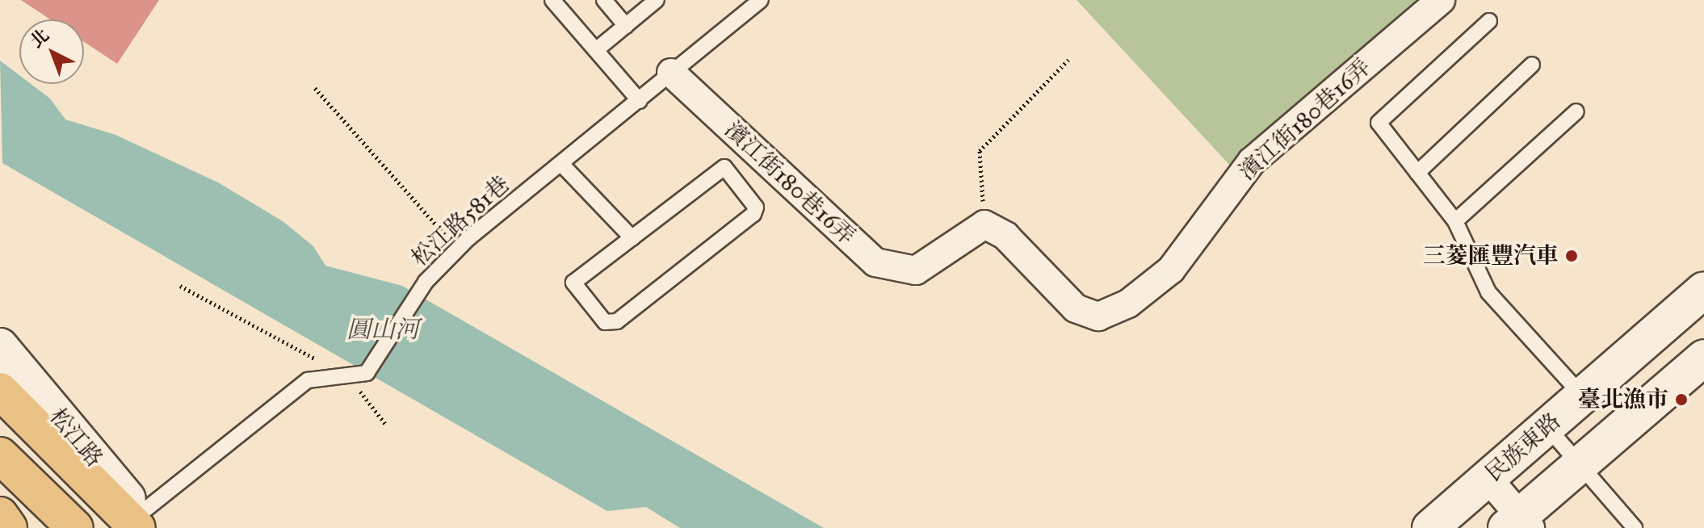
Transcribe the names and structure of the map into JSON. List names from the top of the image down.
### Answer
{
  "streets": {
    "street": ["濱江街180巷16弄", "松江路", "民族東路"],
    "lane": ["松江路581巷"]
  },
  "crossings": [
    ["濱江街180巷16弄", "松江路581巷"],
    ["松江路581巷", "松江路"]
  ],
  "water": ["圓山河"],
  "places": ["三菱匯豐汽車", "臺北漁市"],
  "north": "top left"
}
